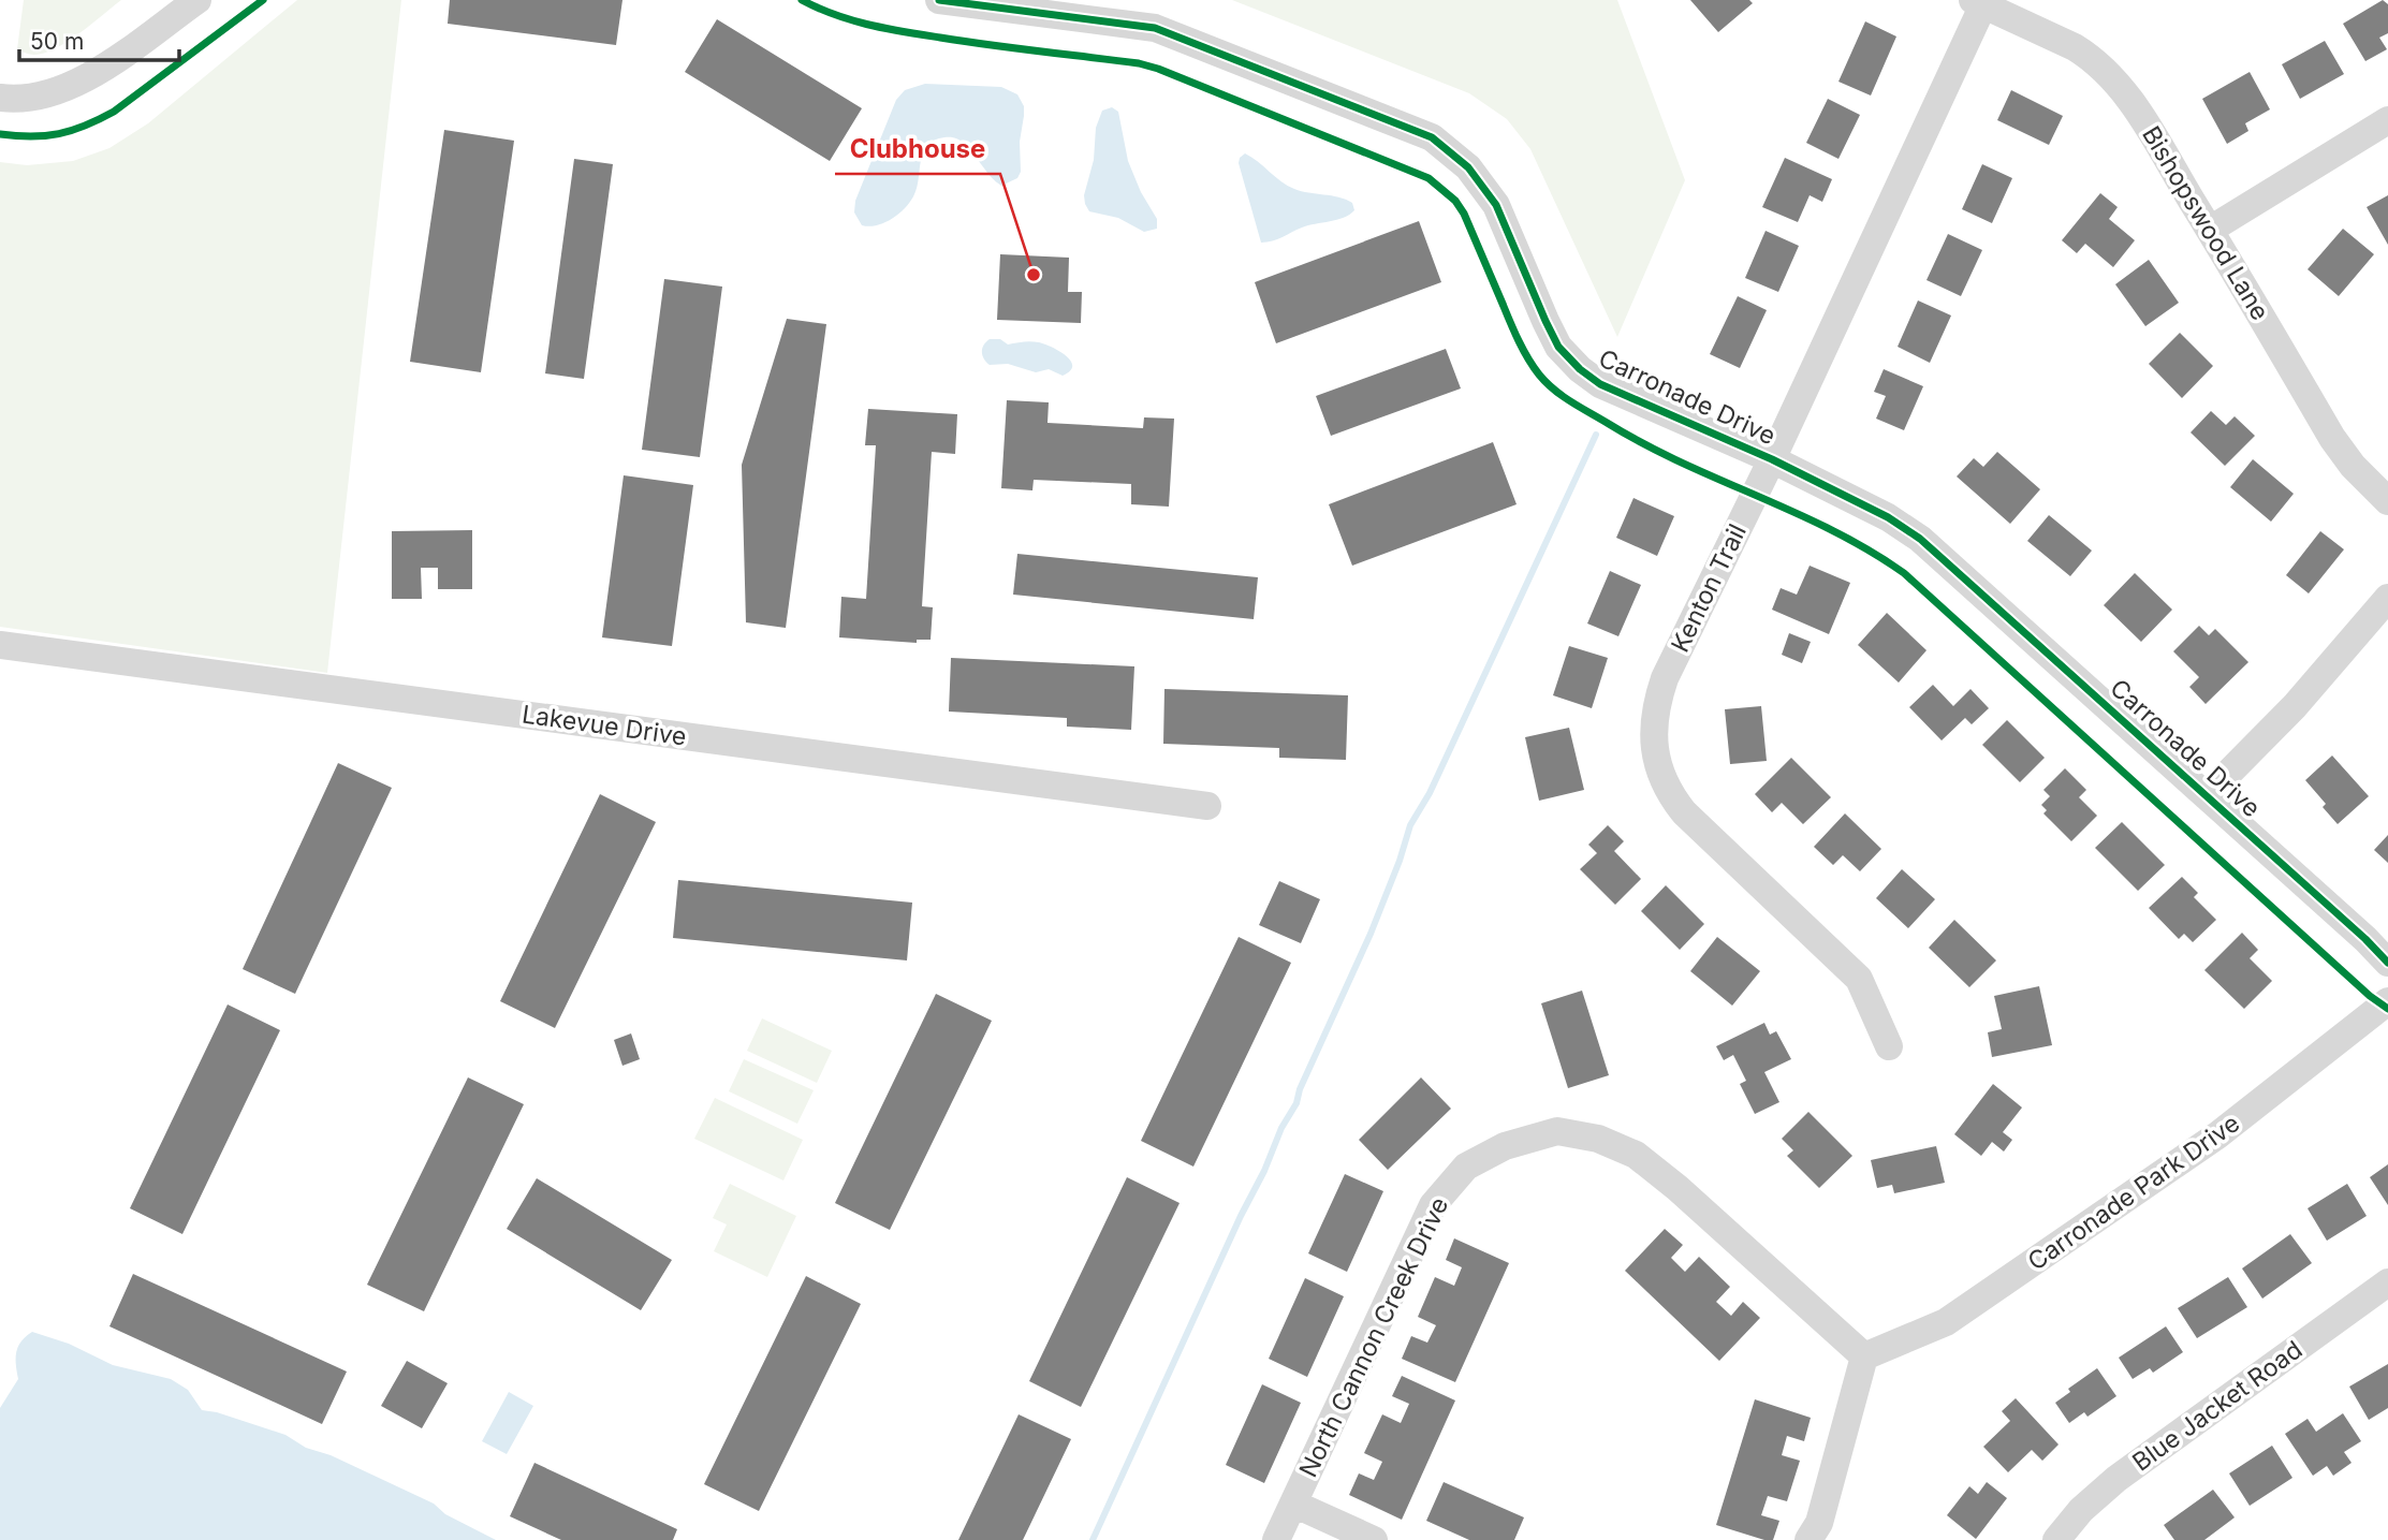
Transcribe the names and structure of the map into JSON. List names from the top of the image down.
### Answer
{
  "streets": {
    "street": [
      "Bishopswood Lane",
      "Carronade Drive",
      "Kenton Trail",
      "Lakevue Drive",
      "Carronade Park Drive",
      "North Cannon Creek Drive",
      "Blue Jacket Road"
    ]
  },
  "crossings": [
    ["Bishopswood Lane", "Kenton Trail"],
    ["Carronade Drive", "Kenton Trail"],
    ["Carronade Park Drive", "North Cannon Creek Drive"]
  ],
  "places": ["Clubhouse"],
  "scale_bar": "50 m"
}
